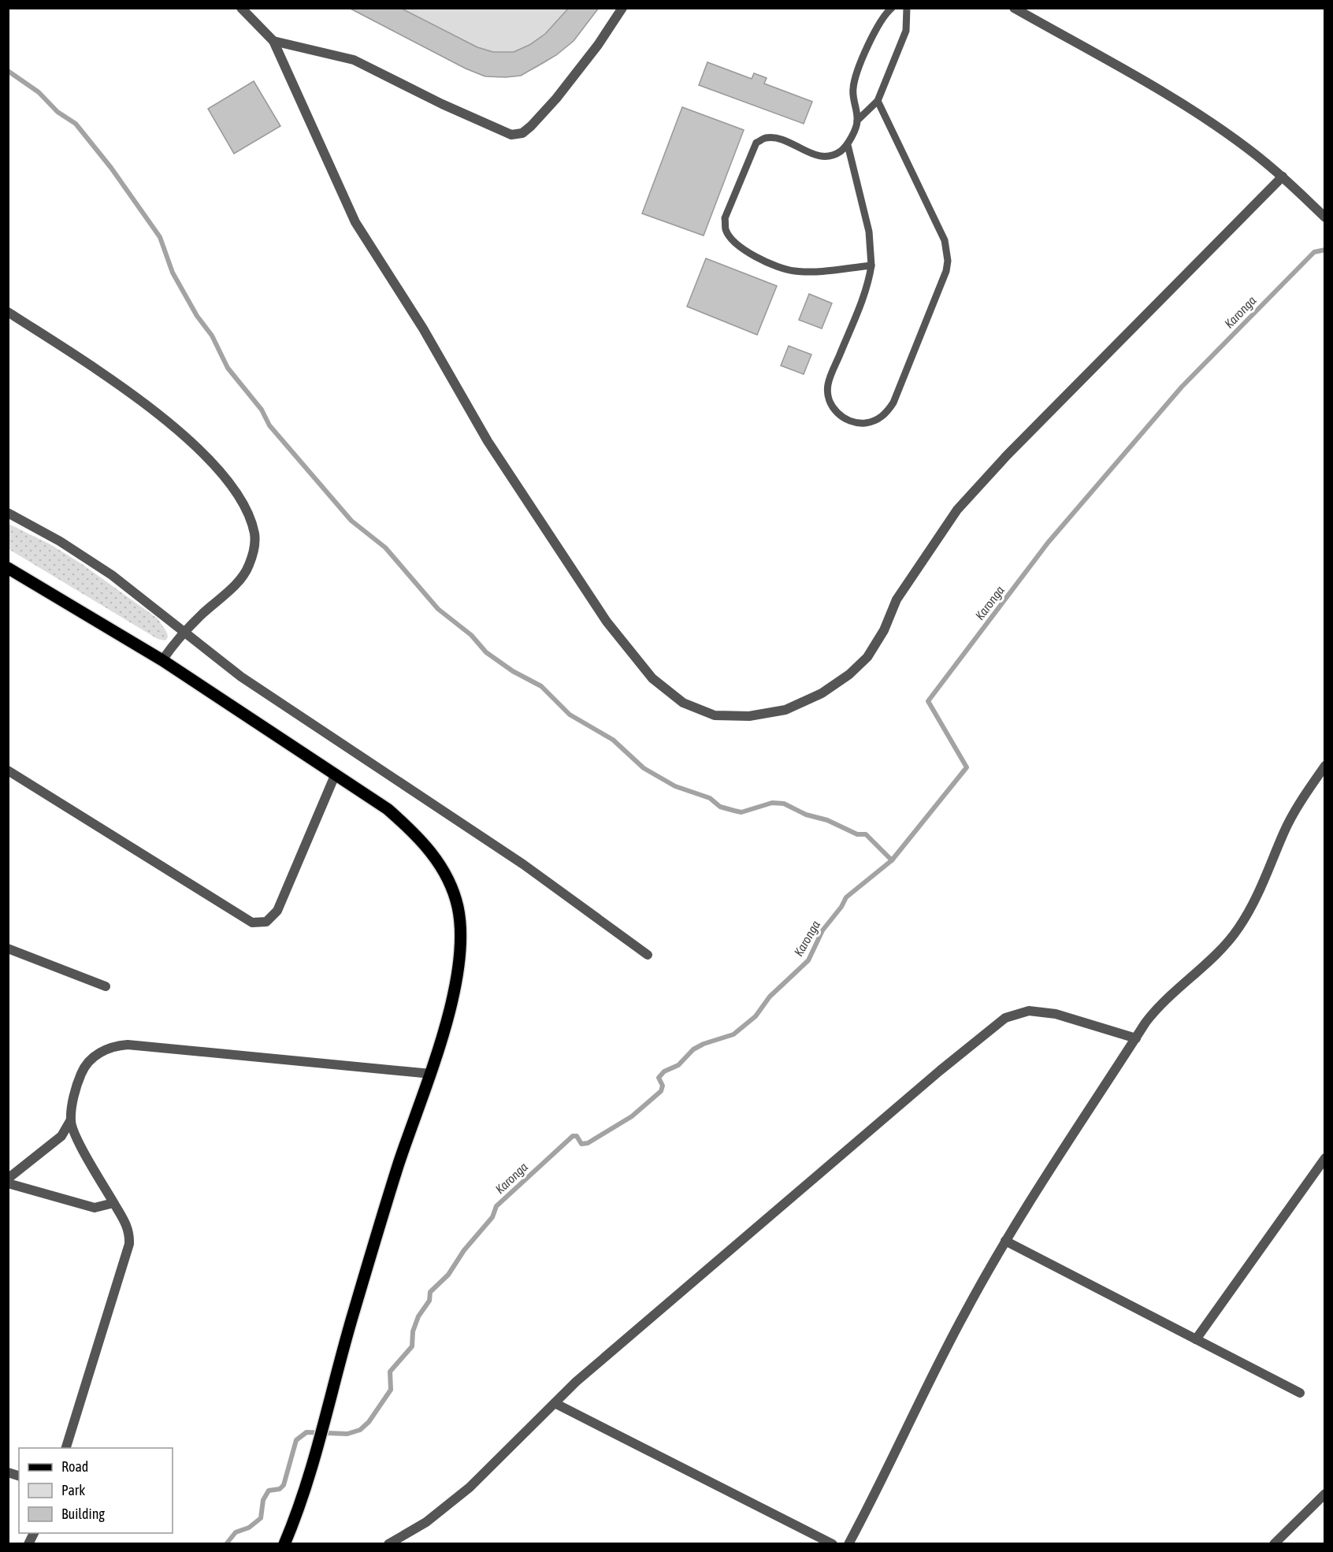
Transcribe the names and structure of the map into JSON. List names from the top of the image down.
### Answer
{
  "water": ["Karonga"],
  "legend": ["Road", "Park", "Building"]
}
